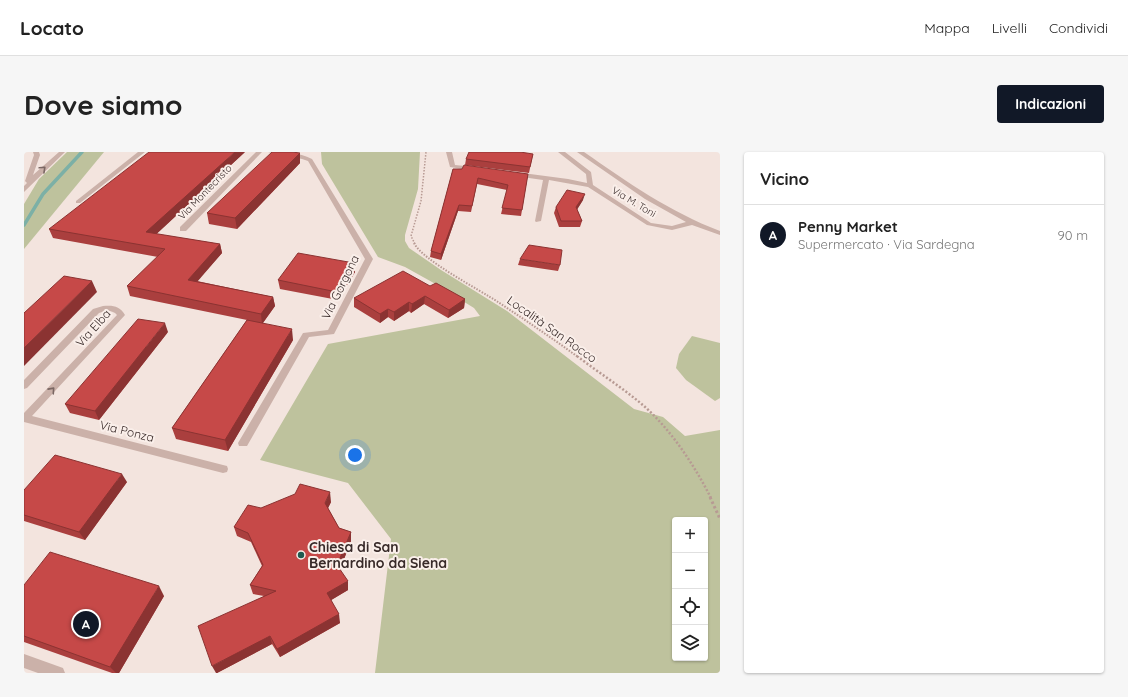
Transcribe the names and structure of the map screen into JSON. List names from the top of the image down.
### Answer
{
  "streets": {
    "street": [
      "Via Montecristo",
      "Via M. Toni",
      "Via Gorgona",
      "Via Elba",
      "Via Ponza"
    ],
    "path": ["Località San Rocco"]
  },
  "crossings": [
    ["Via Elba", "Via Ponza"]
  ],
  "places": ["Chiesa di San Bernardino da Siena"],
  "page": {
    "header": "Locato",
    "nav": ["Mappa", "Livelli", "Condividi"],
    "buttons": "Indicazioni",
    "title": "Dove siamo",
    "heading": "Vicino",
    "list": [
      {
        "mark": "A",
        "name": "Penny Market",
        "note": "Supermercato · Via Sardegna",
        "value": "90 m"
      }
    ],
    "map_buttons": ["+", "−"],
    "pins": "A"
  }
}
